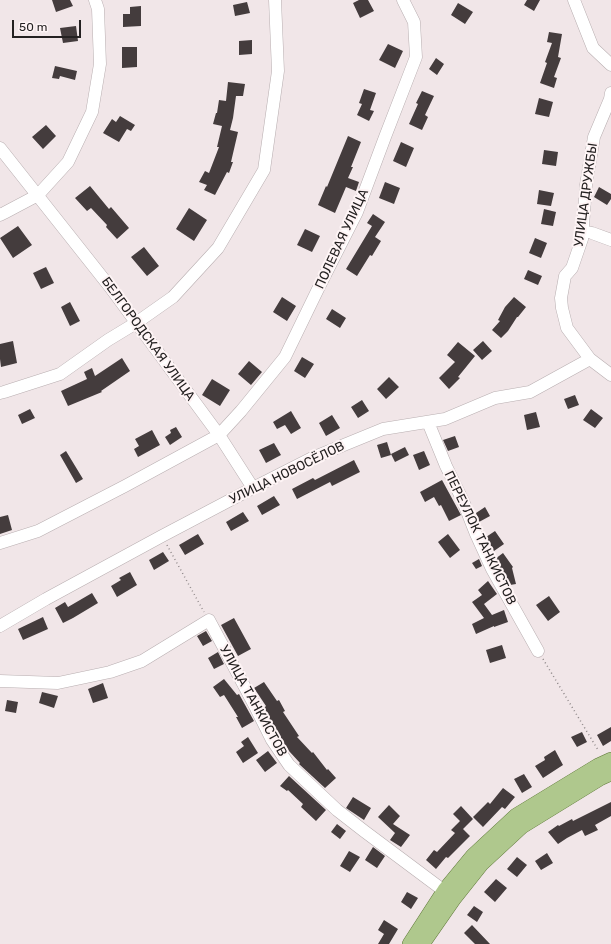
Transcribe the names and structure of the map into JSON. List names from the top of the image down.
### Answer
{
  "streets": {
    "street": [
      "УЛИЦА ДРУЖБЫ",
      "ПОЛЕВАЯ УЛИЦА",
      "БЕЛГОРОДСКАЯ УЛИЦА",
      "УЛИЦА НОВОСЁЛОВ",
      "ПЕРЕУЛОК ТАНКИСТОВ",
      "УЛИЦА ТАНКИСТОВ"
    ]
  },
  "crossings": [
    ["УЛИЦА ДРУЖБЫ", "УЛИЦА НОВОСЁЛОВ"],
    ["ПОЛЕВАЯ УЛИЦА", "БЕЛГОРОДСКАЯ УЛИЦА"],
    ["БЕЛГОРОДСКАЯ УЛИЦА", "УЛИЦА НОВОСЁЛОВ"],
    ["УЛИЦА НОВОСЁЛОВ", "ПЕРЕУЛОК ТАНКИСТОВ"]
  ],
  "scale_bar": "50 m"
}
